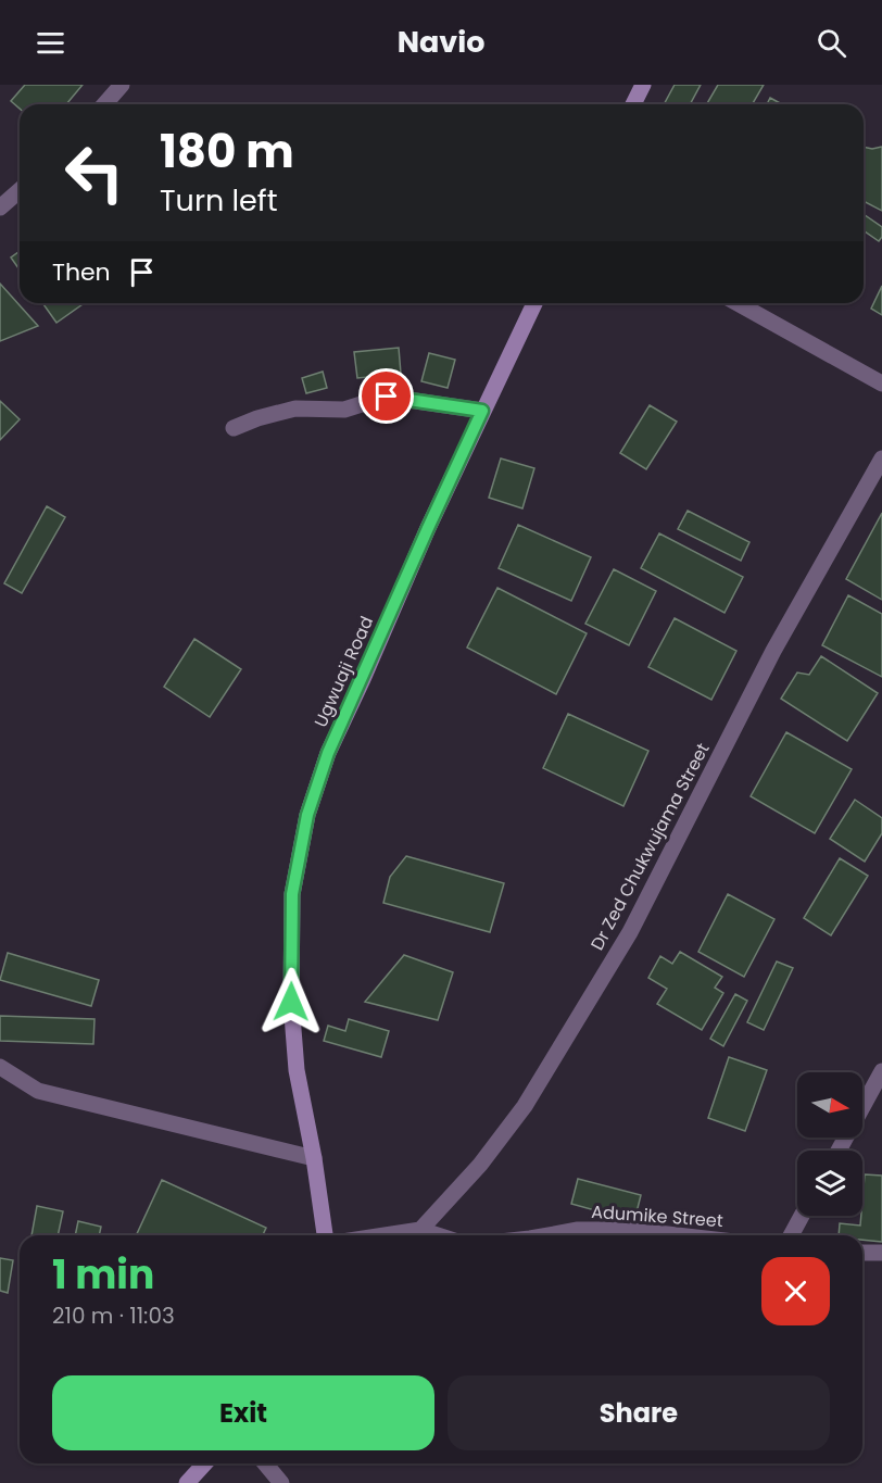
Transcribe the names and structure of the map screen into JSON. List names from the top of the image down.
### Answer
{
  "streets": {
    "main road": ["Ugwuaji Road"],
    "street": ["Dr Zed Chukwujama Street", "Adumike Street"]
  },
  "north": "right",
  "page": {
    "header": "Navio",
    "turn": ["180 m", "Turn left"],
    "then": "Then",
    "heading": ["1 min", "210 m · 11:03"],
    "buttons": ["Exit", "Share"]
  }
}
